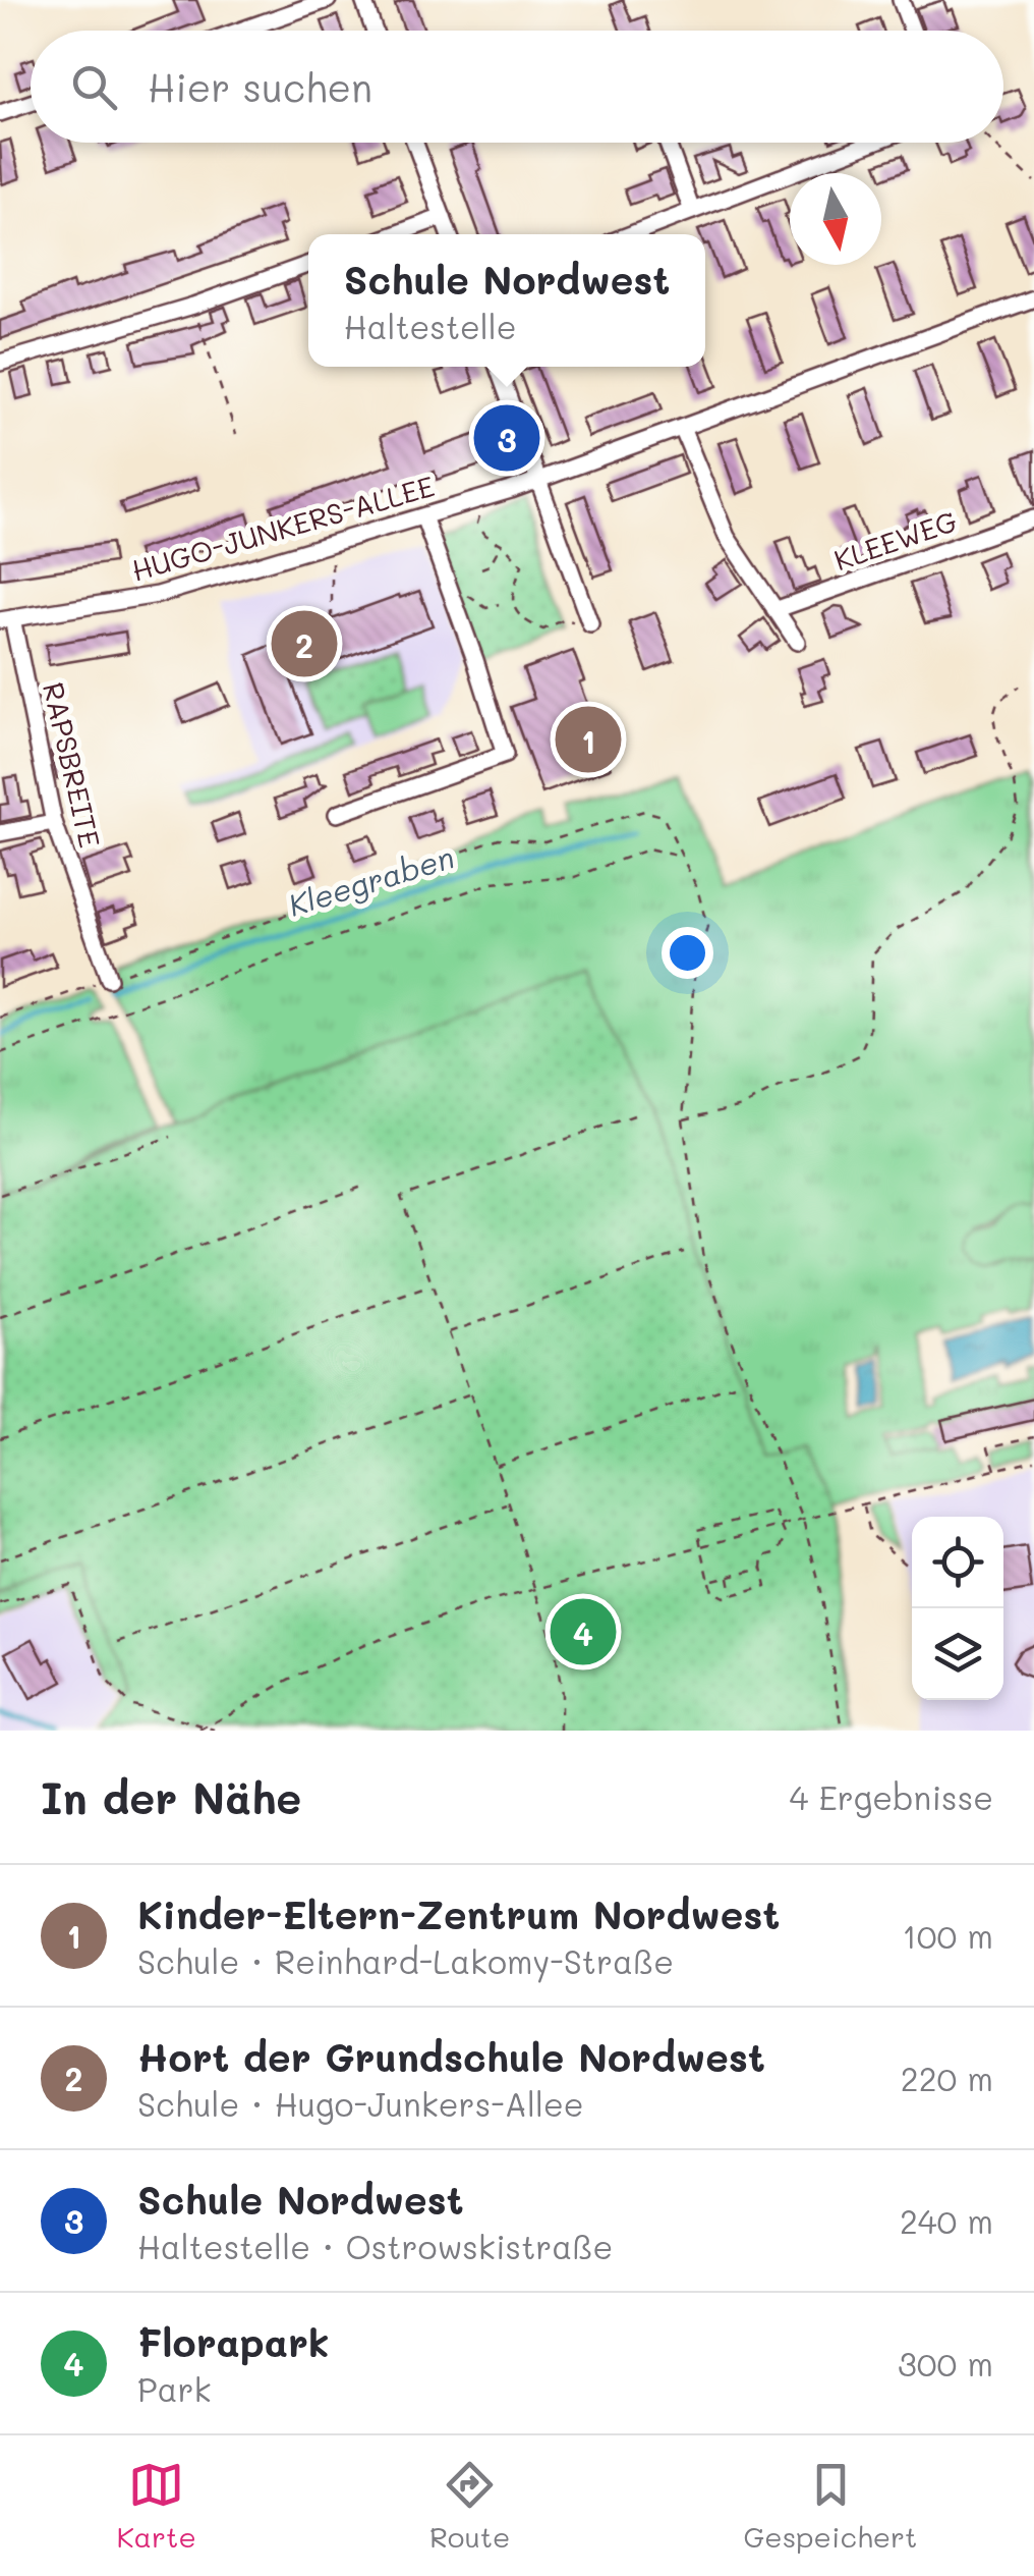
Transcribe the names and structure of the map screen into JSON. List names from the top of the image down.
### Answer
{
  "streets": {
    "street": ["HUGO-JUNKERS-ALLEE", "KLEEWEG", "RAPSBREITE"]
  },
  "crossings": [
    ["HUGO-JUNKERS-ALLEE", "RAPSBREITE"]
  ],
  "water": ["Kleegraben"],
  "north": "bottom",
  "page": {
    "search": "Hier suchen",
    "popup": ["Schule Nordwest", "Haltestelle"],
    "pins": [
      "3",
      "2",
      "1",
      "4"
    ],
    "heading": ["In der Nähe", "4 Ergebnisse"],
    "list": [
      {
        "mark": "1",
        "name": "Kinder-Eltern-Zentrum Nordwest",
        "note": "Schule · Reinhard-Lakomy-Straße",
        "value": "100 m"
      },
      {
        "mark": "2",
        "name": "Hort der Grundschule Nordwest",
        "note": "Schule · Hugo-Junkers-Allee",
        "value": "220 m"
      },
      {
        "mark": "3",
        "name": "Schule Nordwest",
        "note": "Haltestelle · Ostrowskistraße",
        "value": "240 m"
      },
      {
        "mark": "4",
        "name": "Florapark",
        "note": "Park",
        "value": "300 m"
      }
    ],
    "nav": ["Karte", "Route", "Gespeichert"]
  }
}
